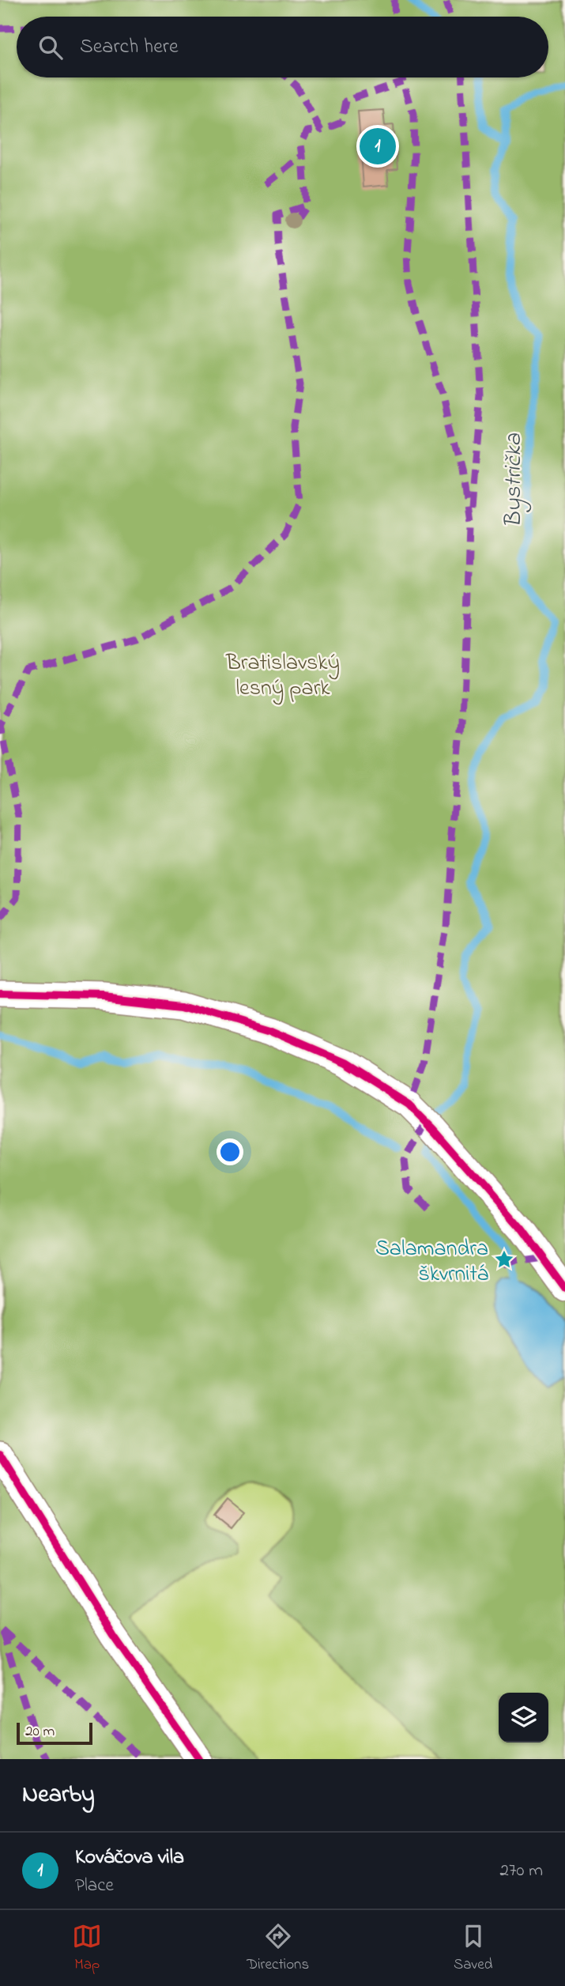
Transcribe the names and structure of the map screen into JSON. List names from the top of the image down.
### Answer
{
  "water": ["Bystrička"],
  "parks": ["Bratislavský lesný park"],
  "places": {
    "place": ["Salamandra škvrnitá"]
  },
  "scale_bar": "20 m",
  "page": {
    "search": "Search here",
    "pins": "1",
    "scale": "20 m",
    "heading": "Nearby",
    "list": [
      {
        "mark": "1",
        "name": "Kováčova vila",
        "note": "Place",
        "value": "270 m"
      }
    ],
    "nav": ["Map", "Directions", "Saved"]
  }
}
